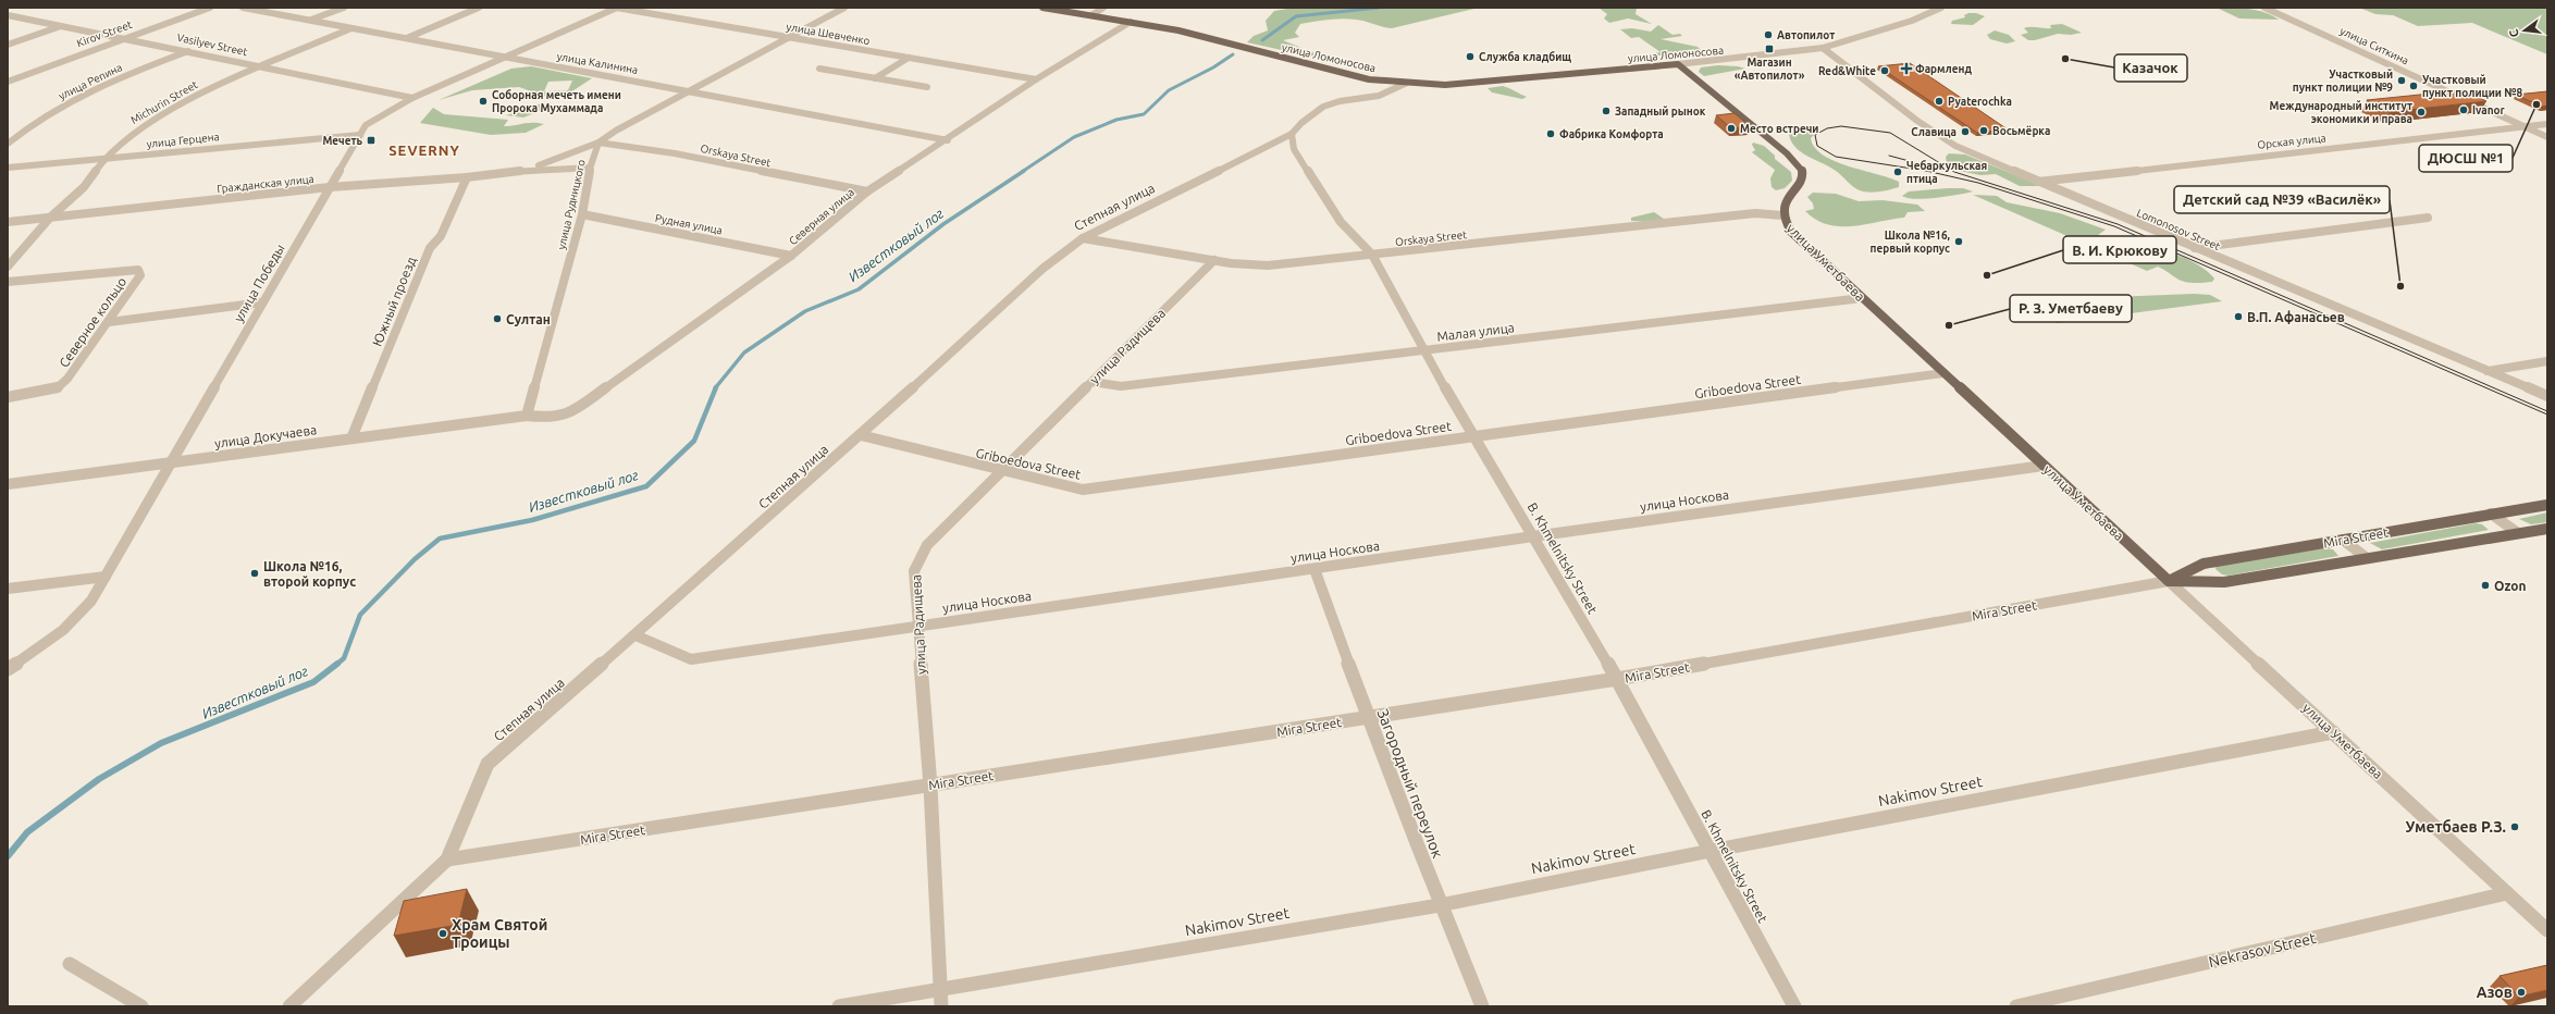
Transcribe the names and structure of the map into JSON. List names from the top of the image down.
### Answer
{
  "streets": {
    "main road": ["улица Ломоносова", "улица Уметбаева", "Mira Street"],
    "street": [
      "Kirov Street",
      "улица Шевченко",
      "Vasilyev Street",
      "улица Ситкина",
      "улица Калинина",
      "улица Репина",
      "Michurin Street",
      "улица Герцена",
      "Орская улица",
      "Orskaya Street",
      "Гражданская улица",
      "улица Рудницкого",
      "Степная улица",
      "Северная улица",
      "Рудная улица",
      "Lomonosov Street",
      "улица Победы",
      "Южный проезд",
      "Северное кольцо",
      "Малая улица",
      "улица Радищева",
      "Griboedova Street",
      "улица Докучаева",
      "улица Носкова",
      "B. Khmelnitsky Street",
      "Загородный переулок",
      "Nakimov Street",
      "Nekrasov Street"
    ]
  },
  "crossings": [
    ["Kirov Street", "Vasilyev Street"],
    ["улица Шевченко", "Северная улица"],
    ["улица Шевченко", "улица Победы"],
    ["Vasilyev Street", "улица Репина"],
    ["Vasilyev Street", "Michurin Street"],
    ["Vasilyev Street", "улица Победы"],
    ["улица Ситкина", "Орская улица"],
    ["улица Ломоносова", "Степная улица"],
    ["улица Ломоносова", "Северная улица"],
    ["улица Ломоносова", "Lomonosov Street"],
    ["улица Ломоносова", "улица Уметбаева"],
    ["улица Калинина", "Michurin Street"],
    ["улица Калинина", "Северная улица"],
    ["улица Калинина", "улица Победы"],
    ["Michurin Street", "улица Герцена"],
    ["Michurin Street", "Гражданская улица"],
    ["улица Герцена", "улица Победы"],
    ["Орская улица", "Lomonosov Street"],
    ["Orskaya Street", "Гражданская улица"],
    ["Orskaya Street", "улица Рудницкого"],
    ["Orskaya Street", "Степная улица"],
    ["Orskaya Street", "Северная улица"],
    ["Orskaya Street", "улица Уметбаева"],
    ["Orskaya Street", "улица Радищева"],
    ["Orskaya Street", "B. Khmelnitsky Street"],
    ["Гражданская улица", "улица Рудницкого"],
    ["Гражданская улица", "улица Победы"],
    ["Гражданская улица", "Южный проезд"],
    ["улица Рудницкого", "Северная улица"],
    ["улица Рудницкого", "Рудная улица"],
    ["улица Рудницкого", "улица Докучаева"],
    ["Степная улица", "Griboedova Street"],
    ["Степная улица", "улица Носкова"],
    ["Степная улица", "Mira Street"],
    ["Степная улица", "B. Khmelnitsky Street"],
    ["Северная улица", "Рудная улица"],
    ["Северная улица", "улица Докучаева"],
    ["улица Уметбаева", "Малая улица"],
    ["улица Уметбаева", "Griboedova Street"],
    ["улица Уметбаева", "улица Носкова"],
    ["улица Уметбаева", "Mira Street"],
    ["улица Уметбаева", "Nakimov Street"],
    ["улица Уметбаева", "Nekrasov Street"],
    ["улица Победы", "улица Докучаева"],
    ["Южный проезд", "улица Докучаева"],
    ["Малая улица", "улица Радищева"],
    ["Малая улица", "B. Khmelnitsky Street"],
    ["улица Радищева", "Griboedova Street"],
    ["улица Радищева", "улица Носкова"],
    ["улица Радищева", "Mira Street"],
    ["улица Радищева", "Nakimov Street"],
    ["Griboedova Street", "B. Khmelnitsky Street"],
    ["улица Носкова", "B. Khmelnitsky Street"],
    ["улица Носкова", "Загородный переулок"],
    ["Mira Street", "B. Khmelnitsky Street"],
    ["Mira Street", "Загородный переулок"],
    ["B. Khmelnitsky Street", "Nakimov Street"],
    ["Загородный переулок", "Nakimov Street"]
  ],
  "districts": ["SEVERNY"],
  "water": ["Известковый лог"],
  "places": {
    "other": [
      "Автопилот",
      "Служба кладбищ",
      "Казачок",
      "Red&White",
      "Участковый пункт полиции №9",
      "Участковый пункт полиции №8",
      "Соборная мечеть имени Пророка Мухаммада",
      "Pyaterochka",
      "ДЮСШ №1",
      "Ivanor",
      "Западный рынок",
      "Международный институт экономики и права",
      "Место встречи",
      "Восьмёрка",
      "Славица",
      "Фабрика Комфорта",
      "Чебаркульская птица",
      "Школа №16, первый корпус",
      "В. И. Крюкову",
      "Детский сад №39 «Василёк»",
      "В.П. Афанасьев",
      "Султан",
      "Р. З. Уметбаеву",
      "Школа №16, второй корпус",
      "Ozon",
      "Уметбаев Р.З.",
      "Храм Святой Троицы",
      "Азов"
    ],
    "transit": ["Магазин «Автопилот»", "Мечеть"],
    "health": ["Фармленд"]
  },
  "north": "left"
}
